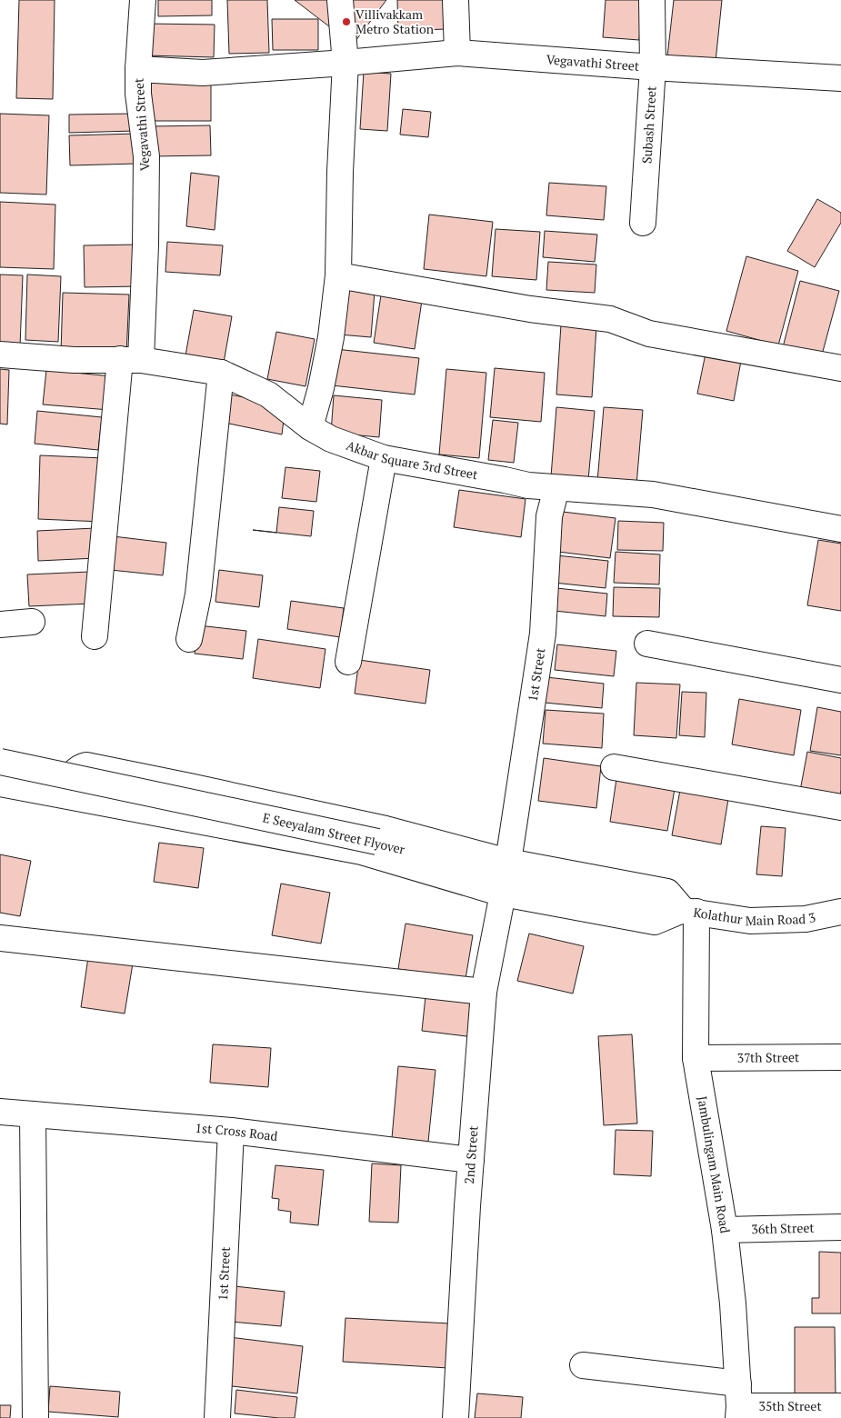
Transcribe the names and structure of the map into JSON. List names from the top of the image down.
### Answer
{
  "streets": {
    "street": [
      "Vegavathi Street",
      "Subash Street",
      "Akbar Square 3rd Street",
      "1st Street",
      "E Seeyalam Street Flyover",
      "Kolathur Main Road 3",
      "37th Street",
      "1st Cross Road",
      "2nd Street",
      "Jambulingam Main Road",
      "36th Street",
      "35th Street"
    ]
  },
  "crossings": [
    ["Vegavathi Street", "Subash Street"],
    ["Vegavathi Street", "Akbar Square 3rd Street"],
    ["Akbar Square 3rd Street", "1st Street"],
    ["1st Street", "1st Cross Road"],
    ["E Seeyalam Street Flyover", "Kolathur Main Road 3"],
    ["E Seeyalam Street Flyover", "Jambulingam Main Road"],
    ["Kolathur Main Road 3", "Jambulingam Main Road"],
    ["37th Street", "Jambulingam Main Road"],
    ["1st Cross Road", "2nd Street"],
    ["Jambulingam Main Road", "36th Street"],
    ["Jambulingam Main Road", "35th Street"]
  ],
  "places": ["Villivakkam Metro Station"]
}
